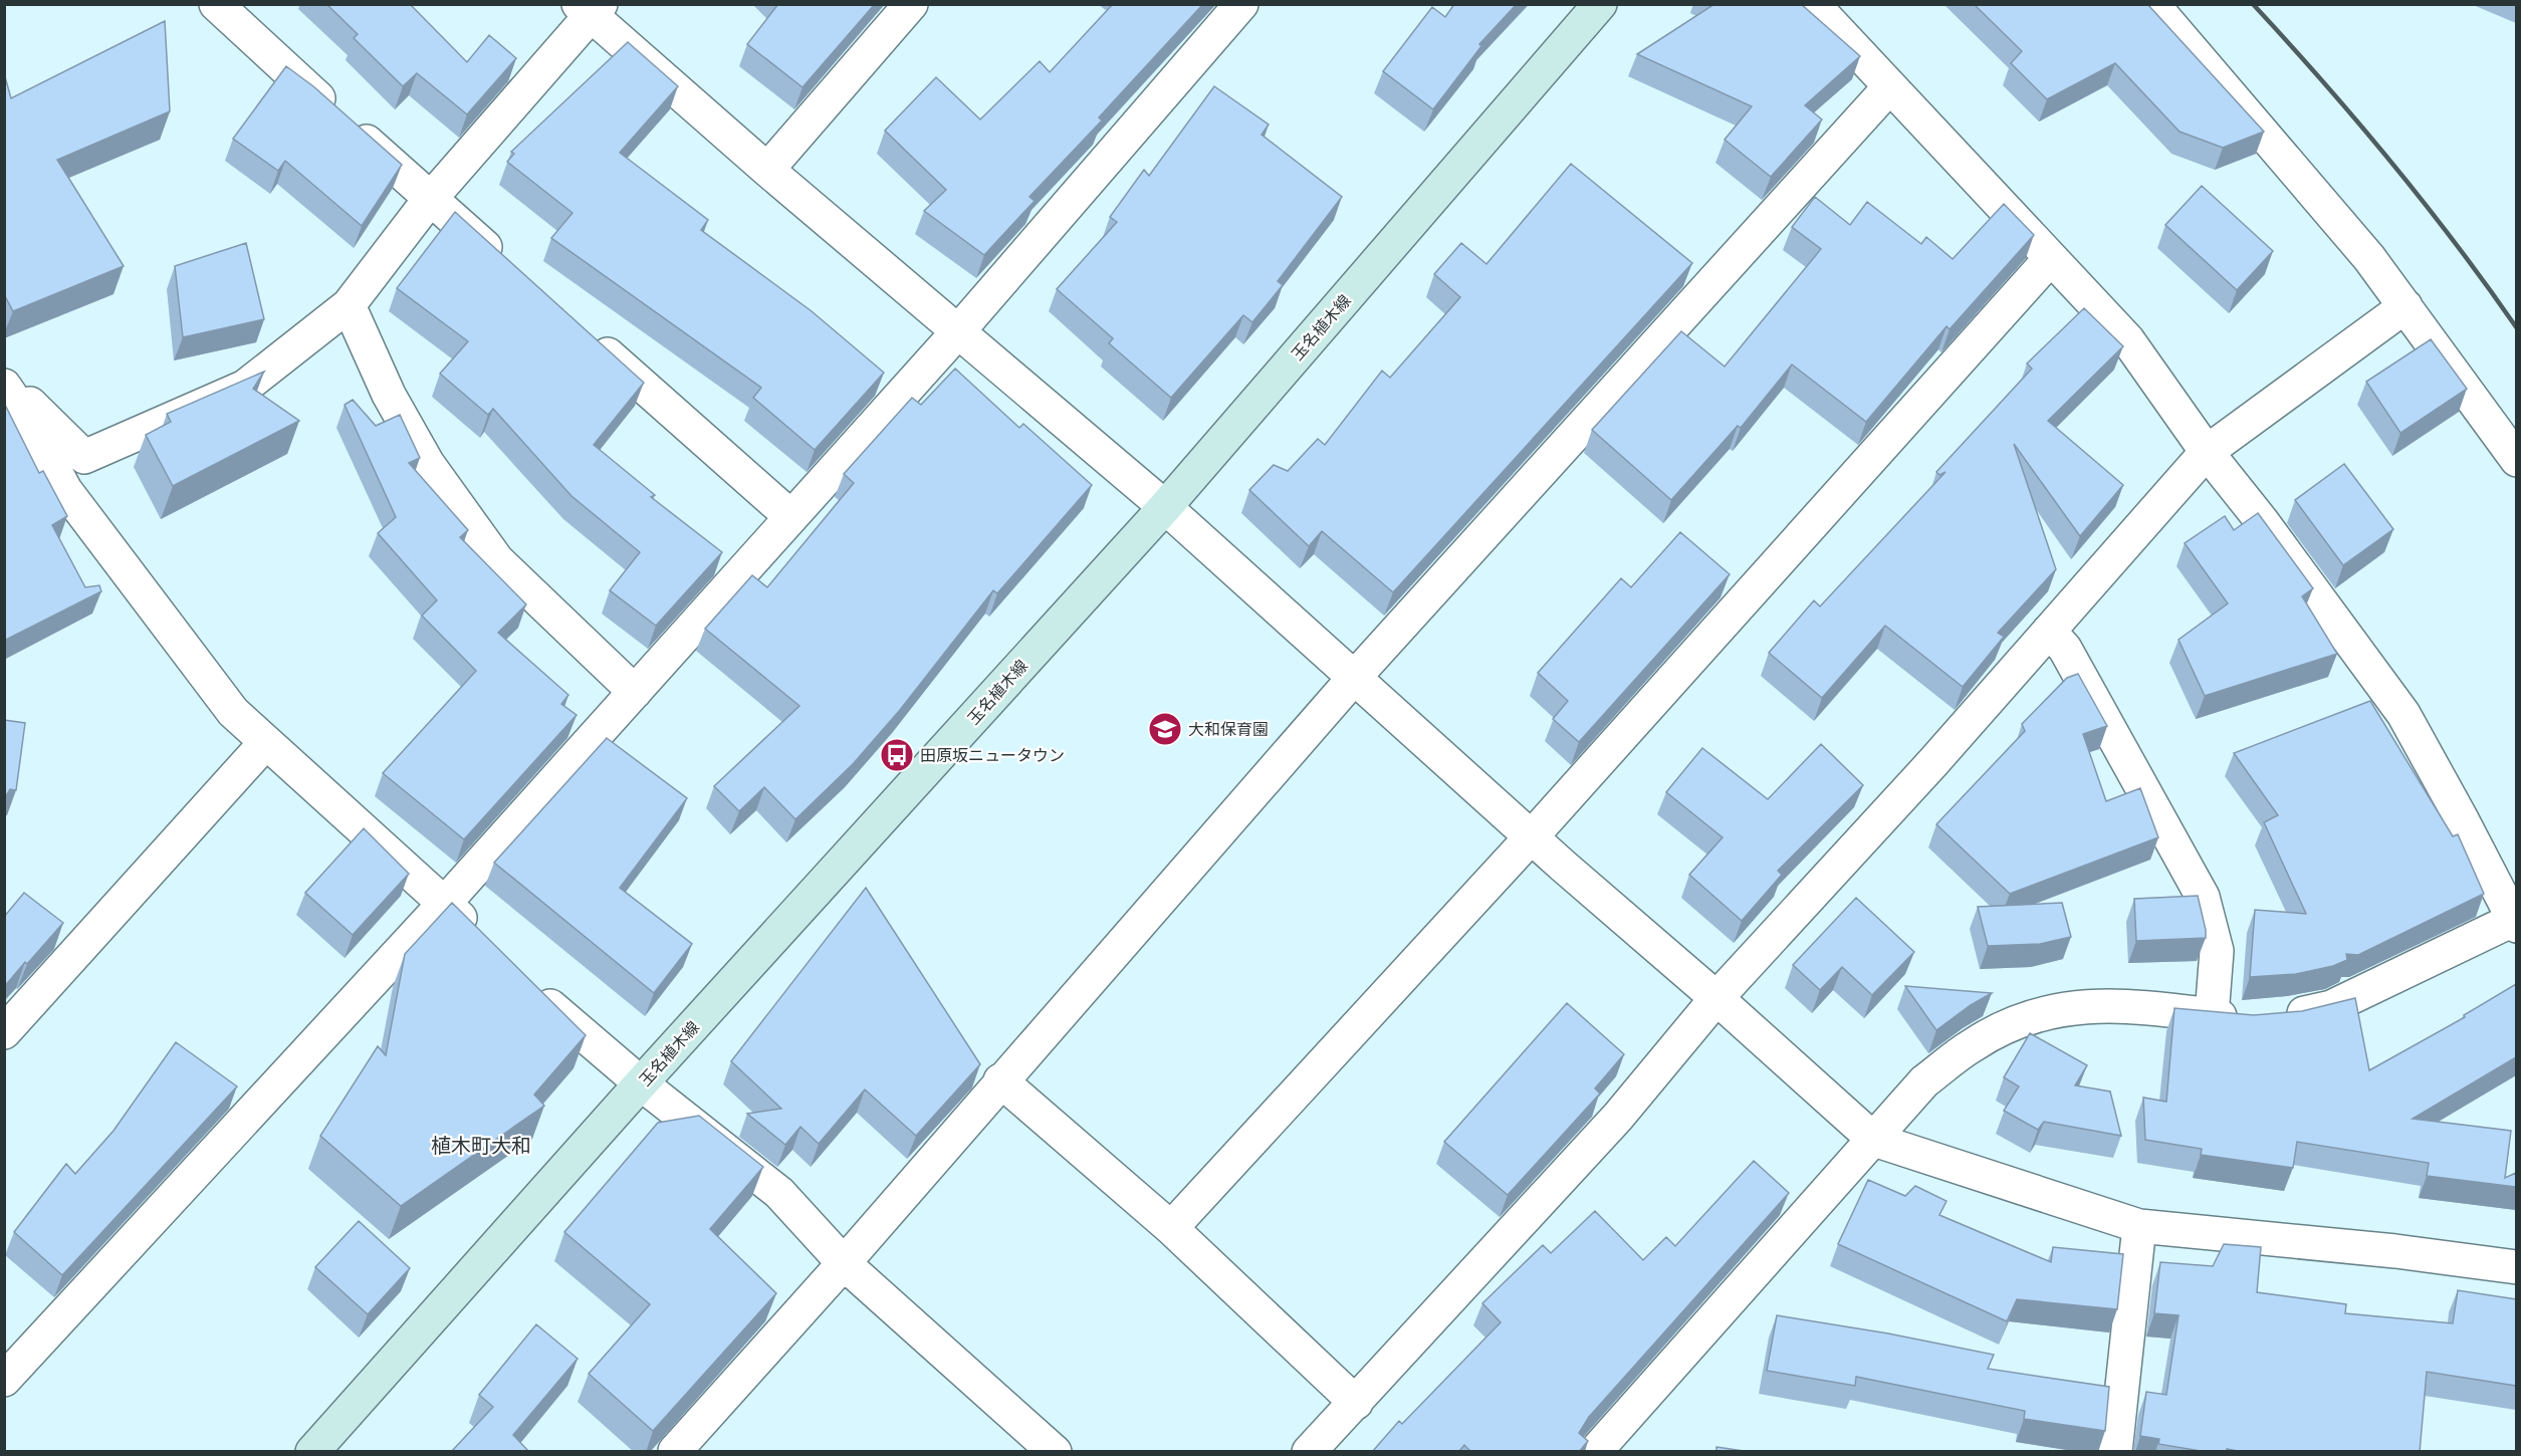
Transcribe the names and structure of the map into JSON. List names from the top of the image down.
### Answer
{
  "streets": {
    "main road": ["玉名植木線"]
  },
  "districts": ["植木町大和"],
  "places": {
    "school or university": ["大和保育園"],
    "bus stop": ["田原坂ニュータウン"]
  }
}
